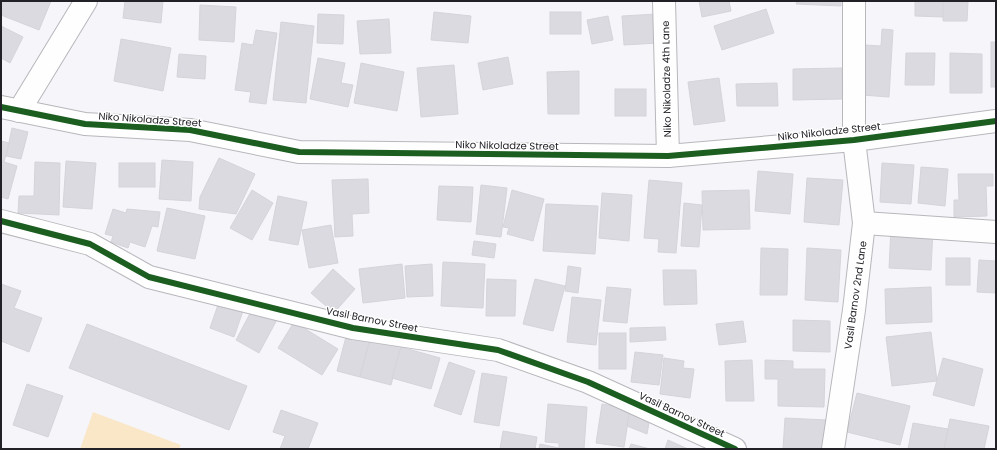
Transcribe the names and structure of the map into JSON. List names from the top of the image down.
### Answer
{
  "streets": {
    "street": [
      "Niko Nikoladze 4th Lane",
      "Niko Nikoladze Street",
      "Vasil Barnov 2nd Lane",
      "Vasil Barnov Street"
    ]
  },
  "crossings": [
    ["Niko Nikoladze 4th Lane", "Niko Nikoladze Street"],
    ["Niko Nikoladze Street", "Vasil Barnov 2nd Lane"]
  ]
}
